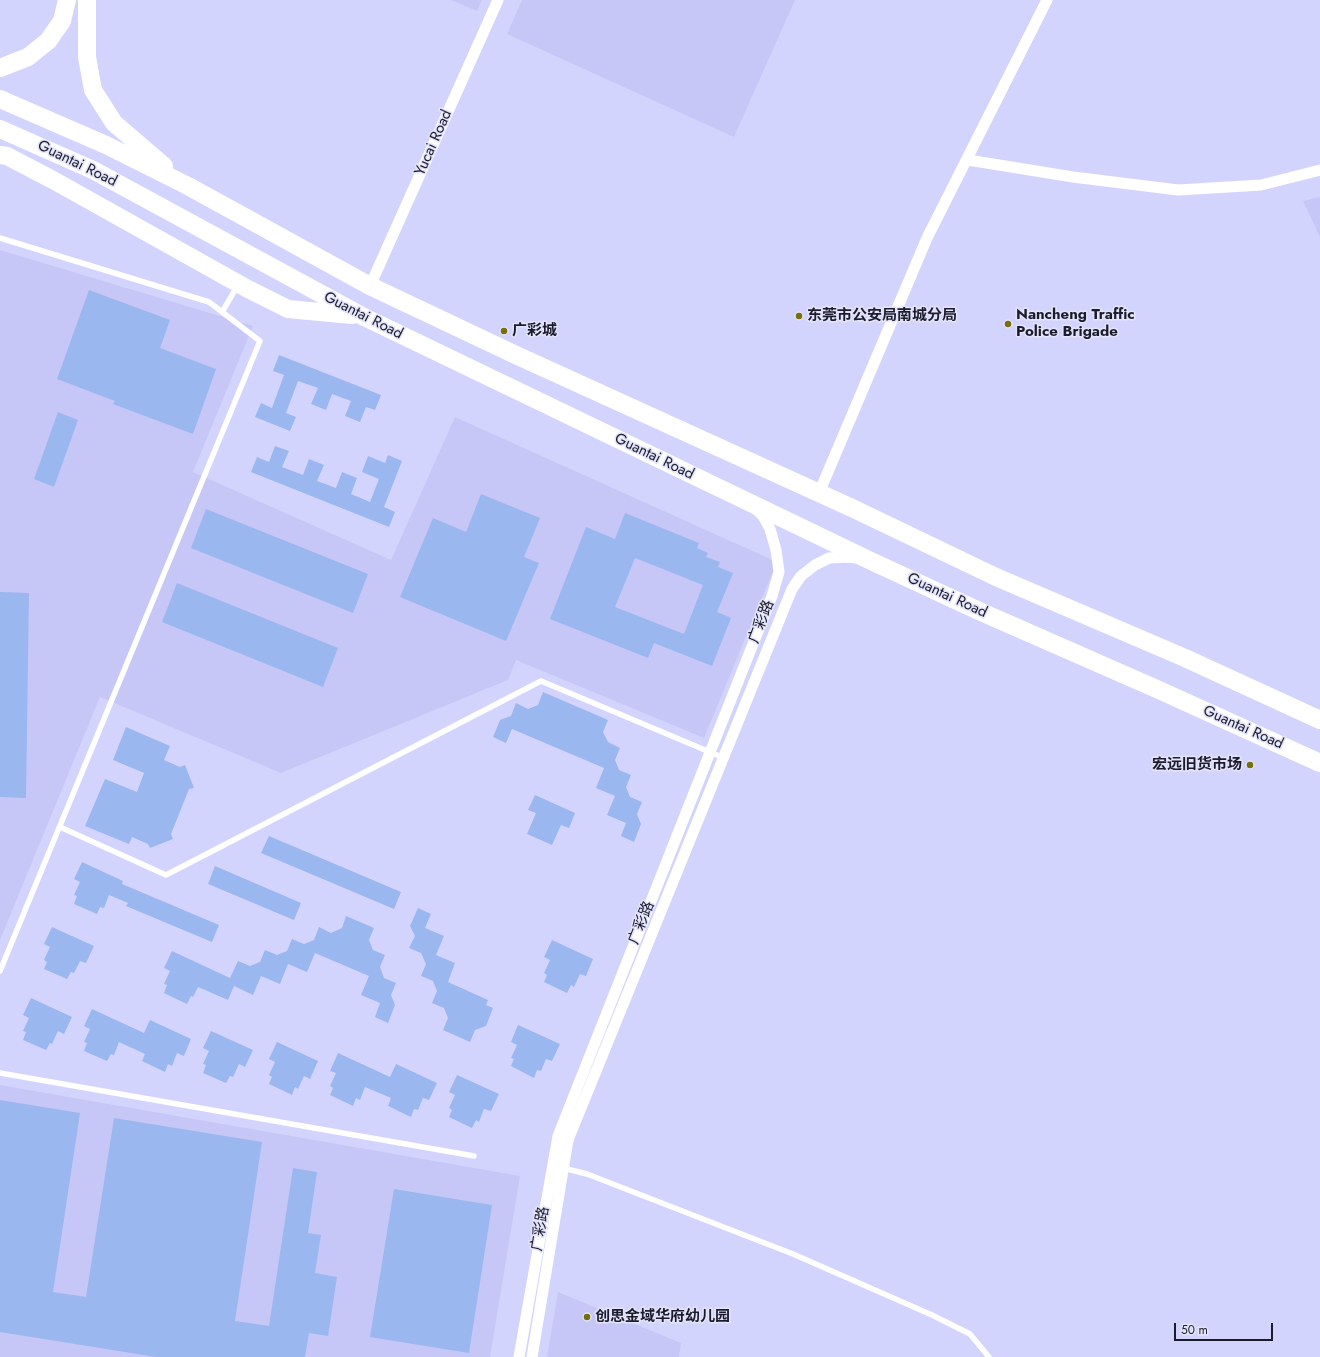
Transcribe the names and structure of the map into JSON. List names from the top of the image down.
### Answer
{
  "streets": {
    "main road": ["Guantai Road"],
    "street": ["Yucai Road", "广彩路"]
  },
  "crossings": [
    ["Yucai Road", "Guantai Road"],
    ["Guantai Road", "广彩路"]
  ],
  "places": [
    "东莞市公安局南城分局",
    "Nancheng Traffic Police Brigade",
    "广彩城",
    "宏远旧货市场",
    "创思金域华府幼儿园"
  ],
  "scale_bar": "50 m"
}
